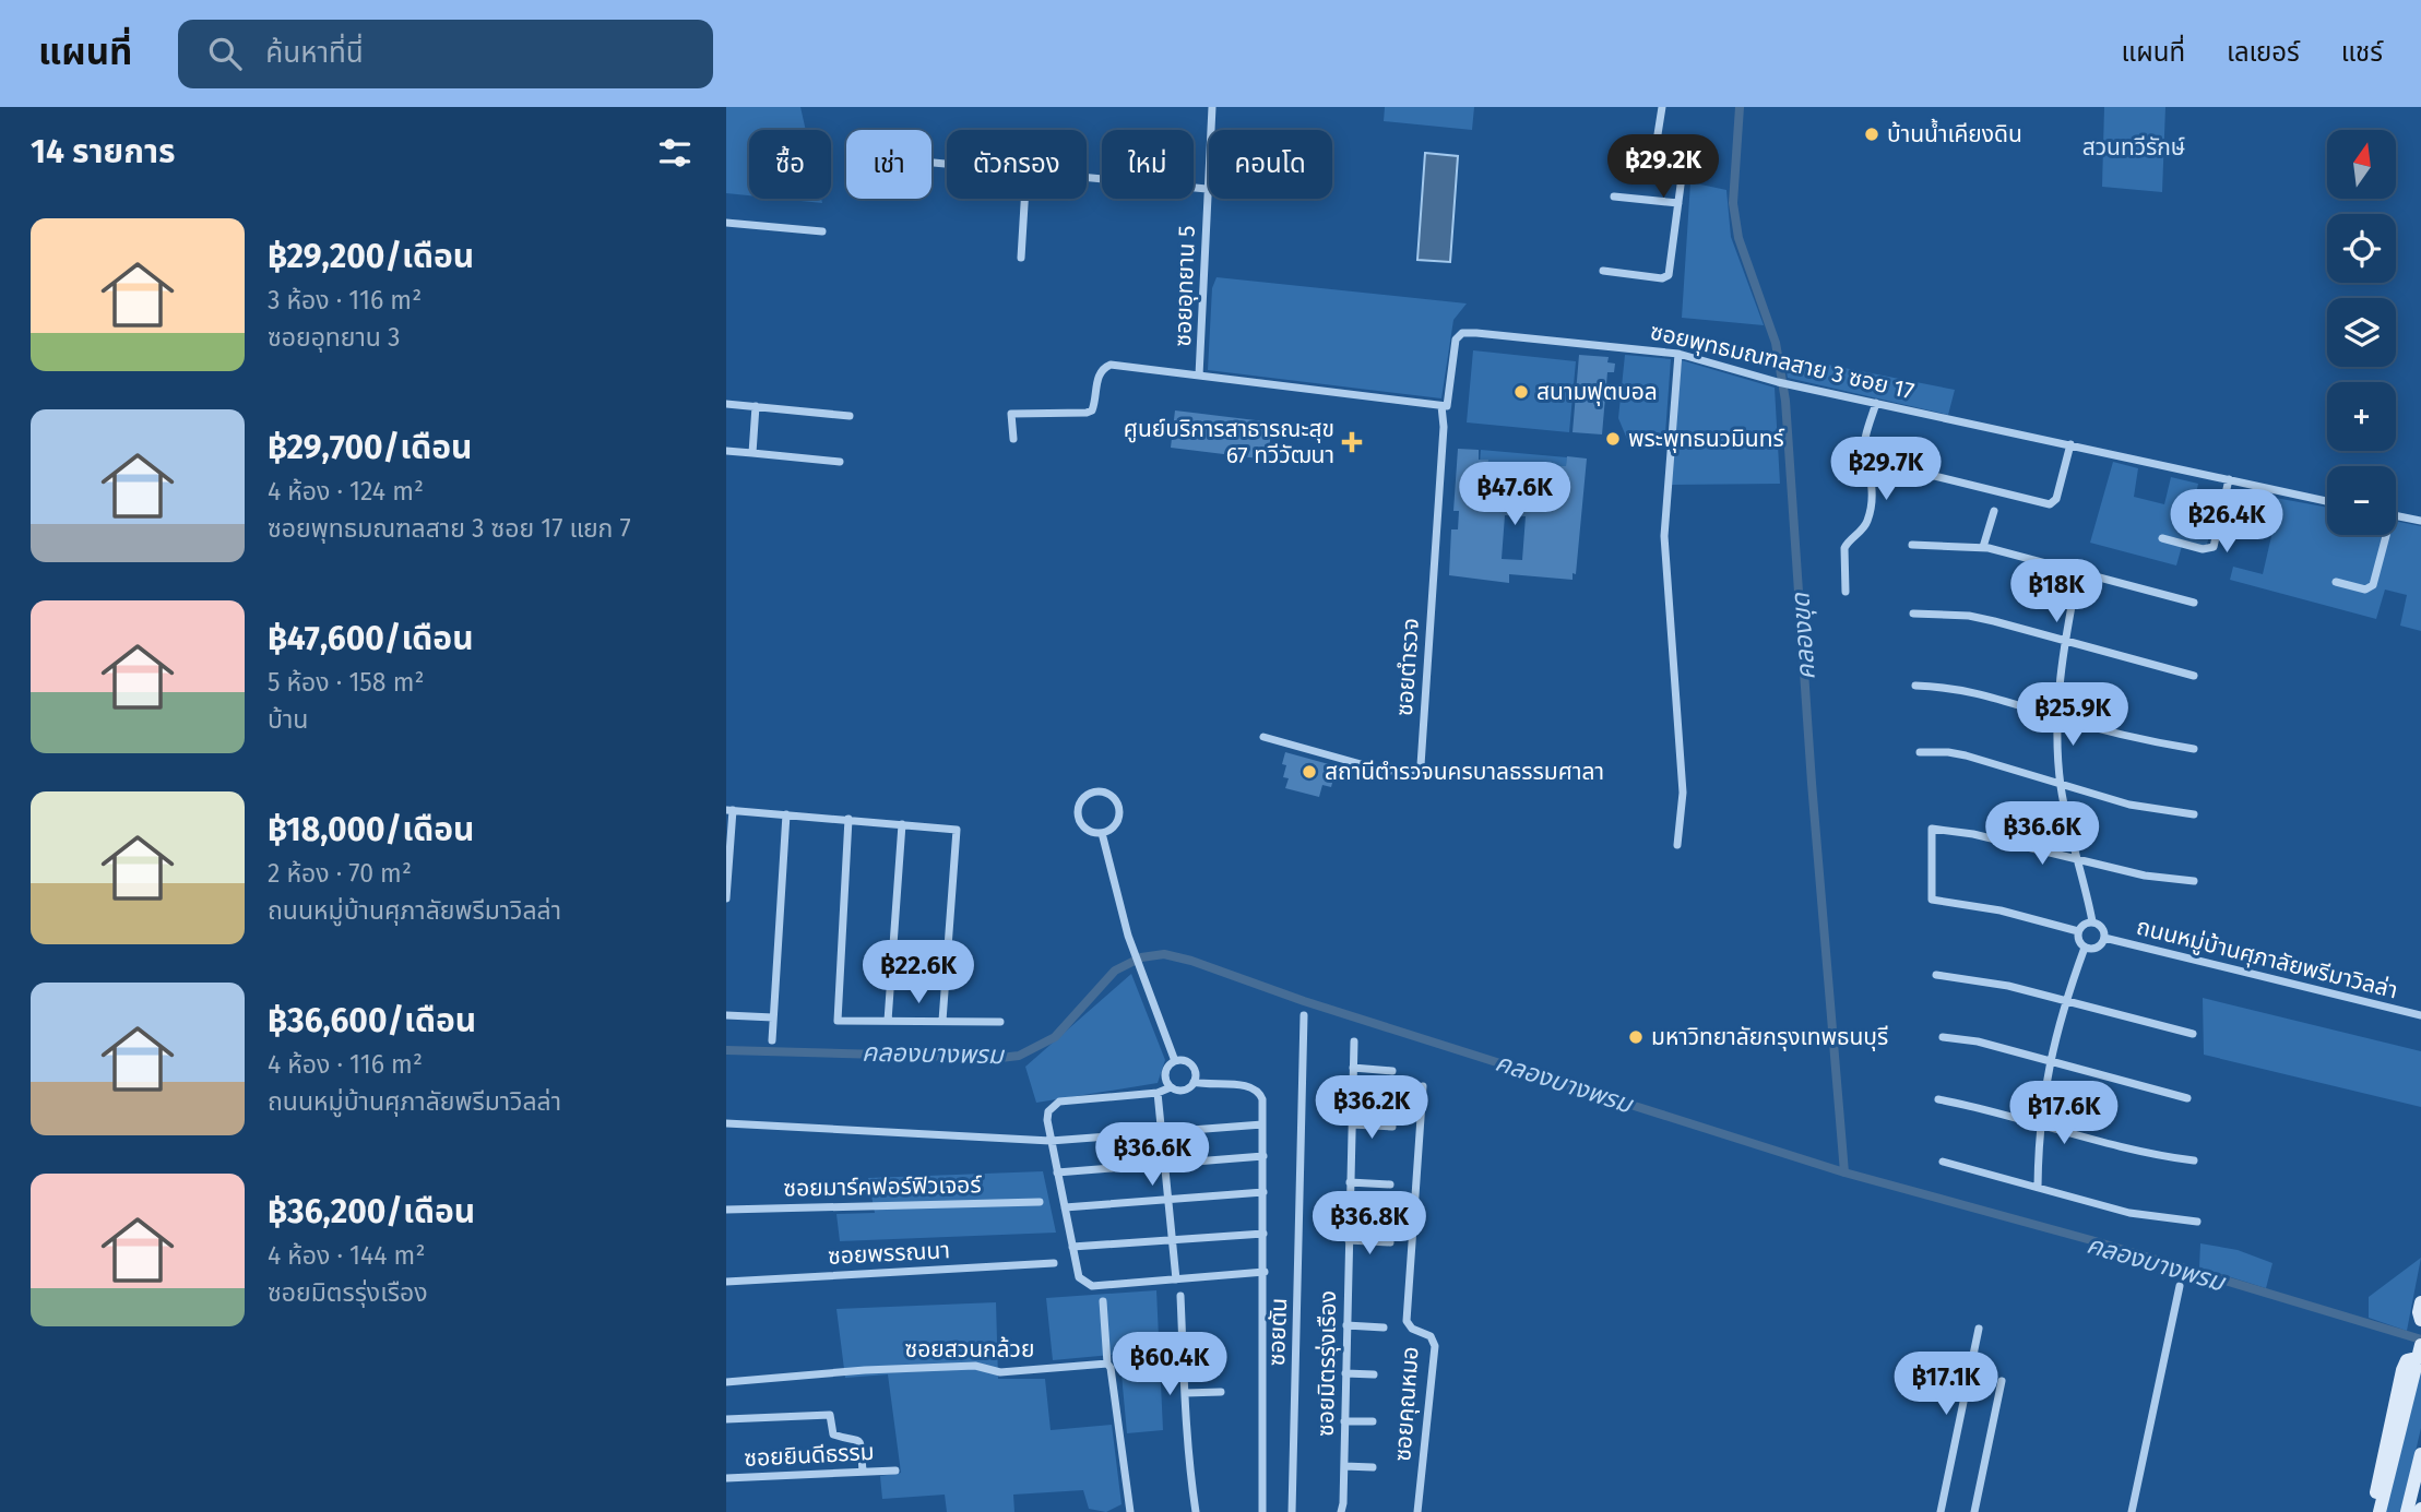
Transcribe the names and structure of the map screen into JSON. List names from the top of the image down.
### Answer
{
  "streets": {
    "street": [
      "ซอยอุทยาน 5",
      "ซอยพุทธมณฑลสาย 3 ซอย 17",
      "ซอยตำรวจ",
      "ถนนหมู่บ้านศุภาลัยพรีมาวิลล่า",
      "ซอยมาร์คฟอร์ฟิวเจอร์",
      "ซอยพรรณนา",
      "ซอยตัน",
      "ซอยสวนกล้วย",
      "ซอยมิตรรุ่งเรือง",
      "ซอยคุณหมอ",
      "ซอยยินดีธรรม"
    ]
  },
  "crossings": [
    ["ซอยพุทธมณฑลสาย 3 ซอย 17", "ซอยตำรวจ"]
  ],
  "water": ["คลองขุด", "คลองบางพรม"],
  "parks": ["สวนทวีรักษ์"],
  "places": {
    "other": [
      "บ้านน้ำเคียงดิน",
      "สนามฟุตบอล",
      "พระพุทธนวมินทร์",
      "สถานีตำรวจนครบาลธรรมศาลา",
      "มหาวิทยาลัยกรุงเทพธนบุรี"
    ],
    "health": ["ศูนย์บริการสาธารณะสุข 67 ทวีวัฒนา"]
  },
  "north": "top",
  "page": {
    "header": "แผนที่",
    "search": "ค้นหาที่นี่",
    "nav": ["แผนที่", "เลเยอร์", "แชร์"],
    "heading": "14 รายการ",
    "map_buttons": ["+", "−"],
    "chip": [
      "ซื้อ",
      "เช่า",
      "ตัวกรอง",
      "ใหม่",
      "คอนโด"
    ],
    "price": [
      "฿29.2K",
      "฿29.7K",
      "฿47.6K",
      "฿26.4K",
      "฿18K",
      "฿25.9K",
      "฿36.6K",
      "฿22.6K",
      "฿36.2K",
      "฿17.6K",
      "฿36.6K",
      "฿36.8K",
      "฿60.4K",
      "฿17.1K"
    ],
    "list": [
      {
        "name": "฿29,200/เดือน",
        "note": "3 ห้อง · 116 m² · ซอยอุทยาน 3"
      },
      {
        "name": "฿29,700/เดือน",
        "note": "4 ห้อง · 124 m² · ซอยพุทธมณฑลสาย 3 ซอย 17 แยก 7"
      },
      {
        "name": "฿47,600/เดือน",
        "note": "5 ห้อง · 158 m² · บ้าน"
      },
      {
        "name": "฿18,000/เดือน",
        "note": "2 ห้อง · 70 m² · ถนนหมู่บ้านศุภาลัยพรีมาวิลล่า"
      },
      {
        "name": "฿36,600/เดือน",
        "note": "4 ห้อง · 116 m² · ถนนหมู่บ้านศุภาลัยพรีมาวิลล่า"
      },
      {
        "name": "฿36,200/เดือน",
        "note": "4 ห้อง · 144 m² · ซอยมิตรรุ่งเรือง"
      }
    ]
  }
}
